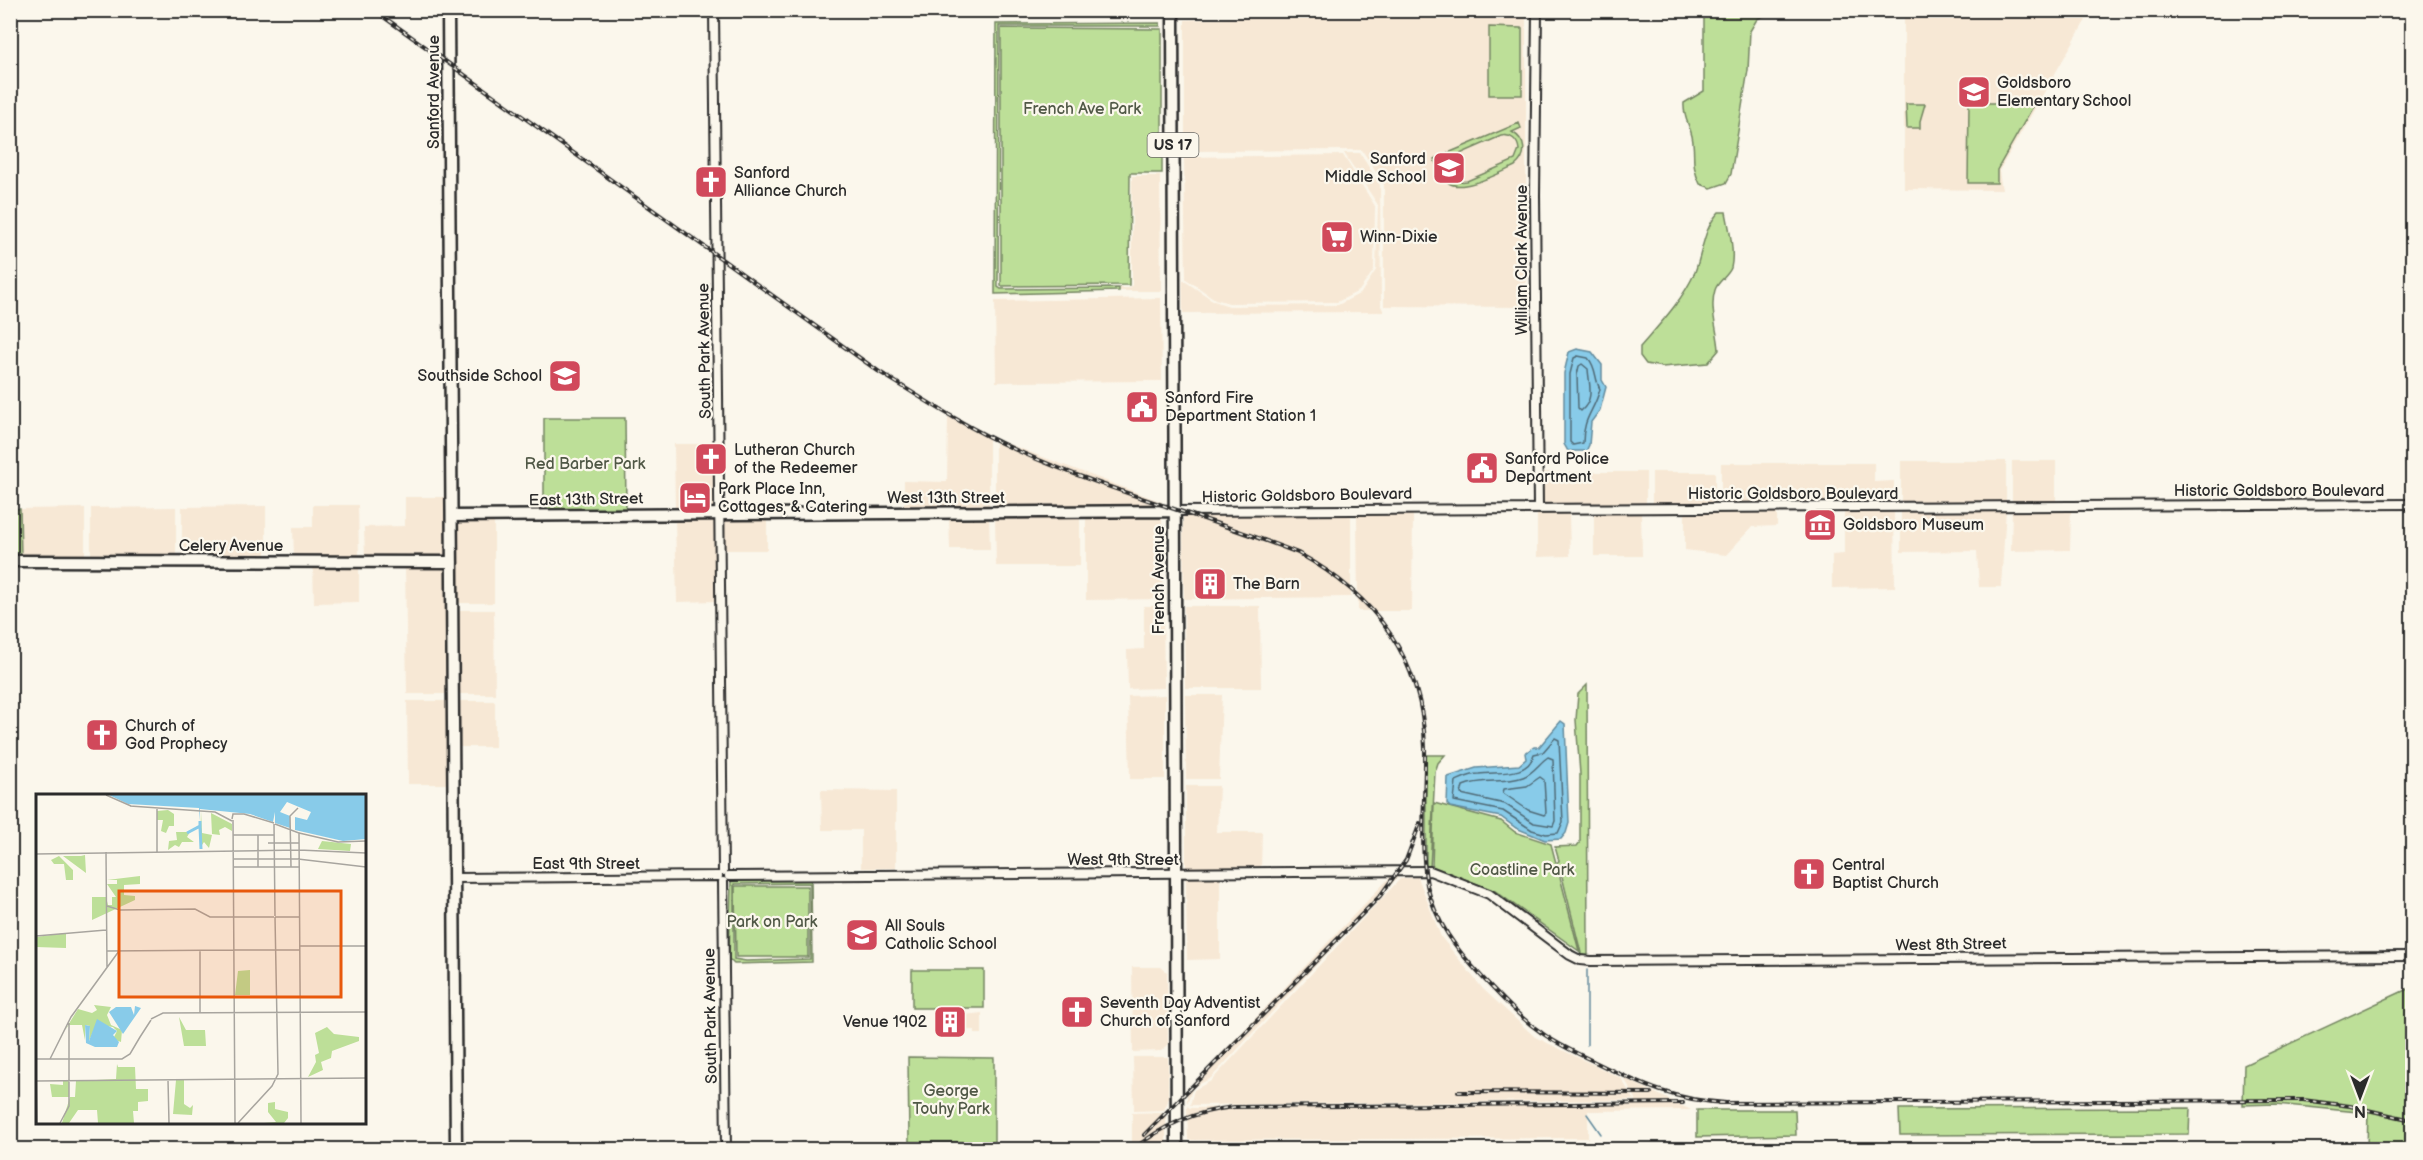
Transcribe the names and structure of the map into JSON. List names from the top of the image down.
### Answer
{
  "streets": {
    "main road": [
      "Sanford Avenue",
      "US 17",
      "West 13th Street",
      "East 13th Street",
      "Celery Avenue",
      "French Avenue"
    ],
    "street": [
      "William Clark Avenue",
      "South Park Avenue",
      "Historic Goldsboro Boulevard",
      "West 9th Street",
      "East 9th Street",
      "West 8th Street"
    ]
  },
  "crossings": [
    ["Sanford Avenue", "East 13th Street"],
    ["Sanford Avenue", "Celery Avenue"],
    ["Sanford Avenue", "East 9th Street"],
    ["William Clark Avenue", "Historic Goldsboro Boulevard"],
    ["South Park Avenue", "West 13th Street"],
    ["South Park Avenue", "East 13th Street"],
    ["South Park Avenue", "West 9th Street"],
    ["South Park Avenue", "East 9th Street"],
    ["Historic Goldsboro Boulevard", "West 13th Street"],
    ["Historic Goldsboro Boulevard", "French Avenue"],
    ["West 13th Street", "East 13th Street"],
    ["West 13th Street", "French Avenue"],
    ["French Avenue", "West 9th Street"],
    ["West 9th Street", "East 9th Street"],
    ["West 9th Street", "West 8th Street"]
  ],
  "parks": [
    "French Ave Park",
    "Red Barber Park",
    "Coastline Park",
    "Park on Park",
    "George Touhy Park"
  ],
  "places": {
    "school or university": [
      "Goldsboro Elementary School",
      "Sanford Middle School",
      "Southside School",
      "All Souls Catholic School"
    ],
    "church": [
      "Sanford Alliance Church",
      "Lutheran Church of the Redeemer",
      "Church of God Prophecy",
      "Central Baptist Church",
      "Seventh Day Adventist Church of Sanford"
    ],
    "supermarket": ["Winn-Dixie"],
    "public building": ["Sanford Fire Department Station 1", "Sanford Police Department"],
    "hotel": ["Park Place Inn, Cottages, & Catering"],
    "museum": ["Goldsboro Museum"],
    "building": ["The Barn", "Venue 1902"]
  },
  "north": "bottom"
}
